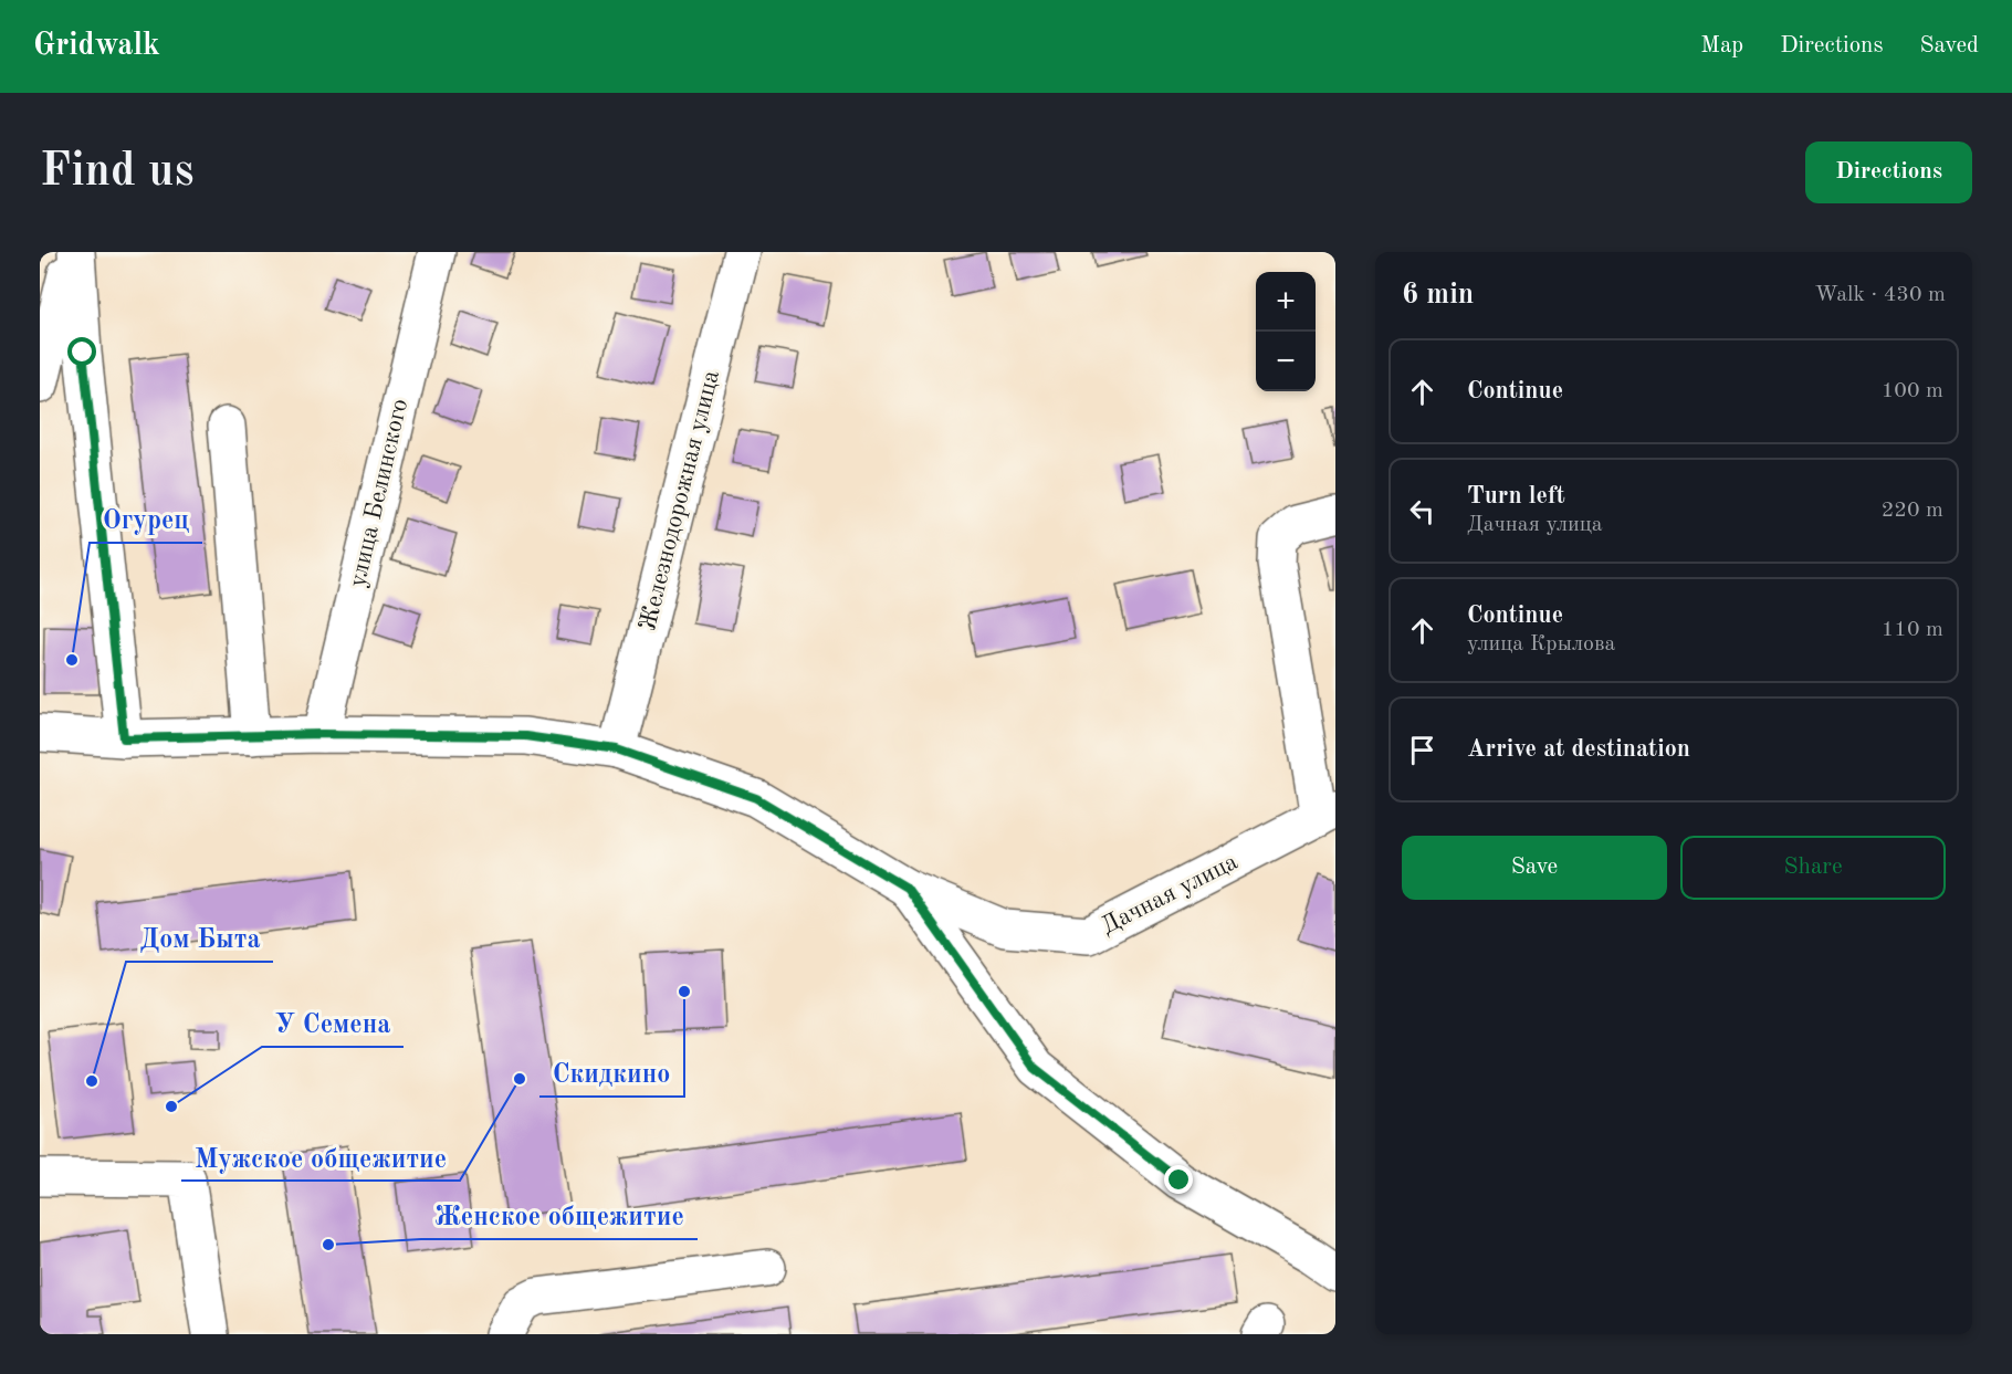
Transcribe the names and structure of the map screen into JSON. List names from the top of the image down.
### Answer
{
  "streets": {
    "street": ["улица Белинского", "Железнодорожная улица", "Дачная улица"]
  },
  "crossings": [
    ["улица Белинского", "Дачная улица"],
    ["Железнодорожная улица", "Дачная улица"]
  ],
  "places": [
    "Огурец",
    "Скидкино",
    "Мужское общежитие",
    "Дом Быта",
    "У Семена",
    "Женское общежитие"
  ],
  "page": {
    "header": "Gridwalk",
    "nav": ["Map", "Directions", "Saved"],
    "buttons": [
      "Directions",
      ["Save", "Share"]
    ],
    "title": "Find us",
    "heading": ["6 min", "Walk · 430 m"],
    "map_buttons": ["+", "−"],
    "list": [
      ["Continue", "100 m"],
      ["Turn left", "Дачная улица", "220 m"],
      ["Continue", "улица Крылова", "110 m"],
      "Arrive at destination"
    ]
  }
}
